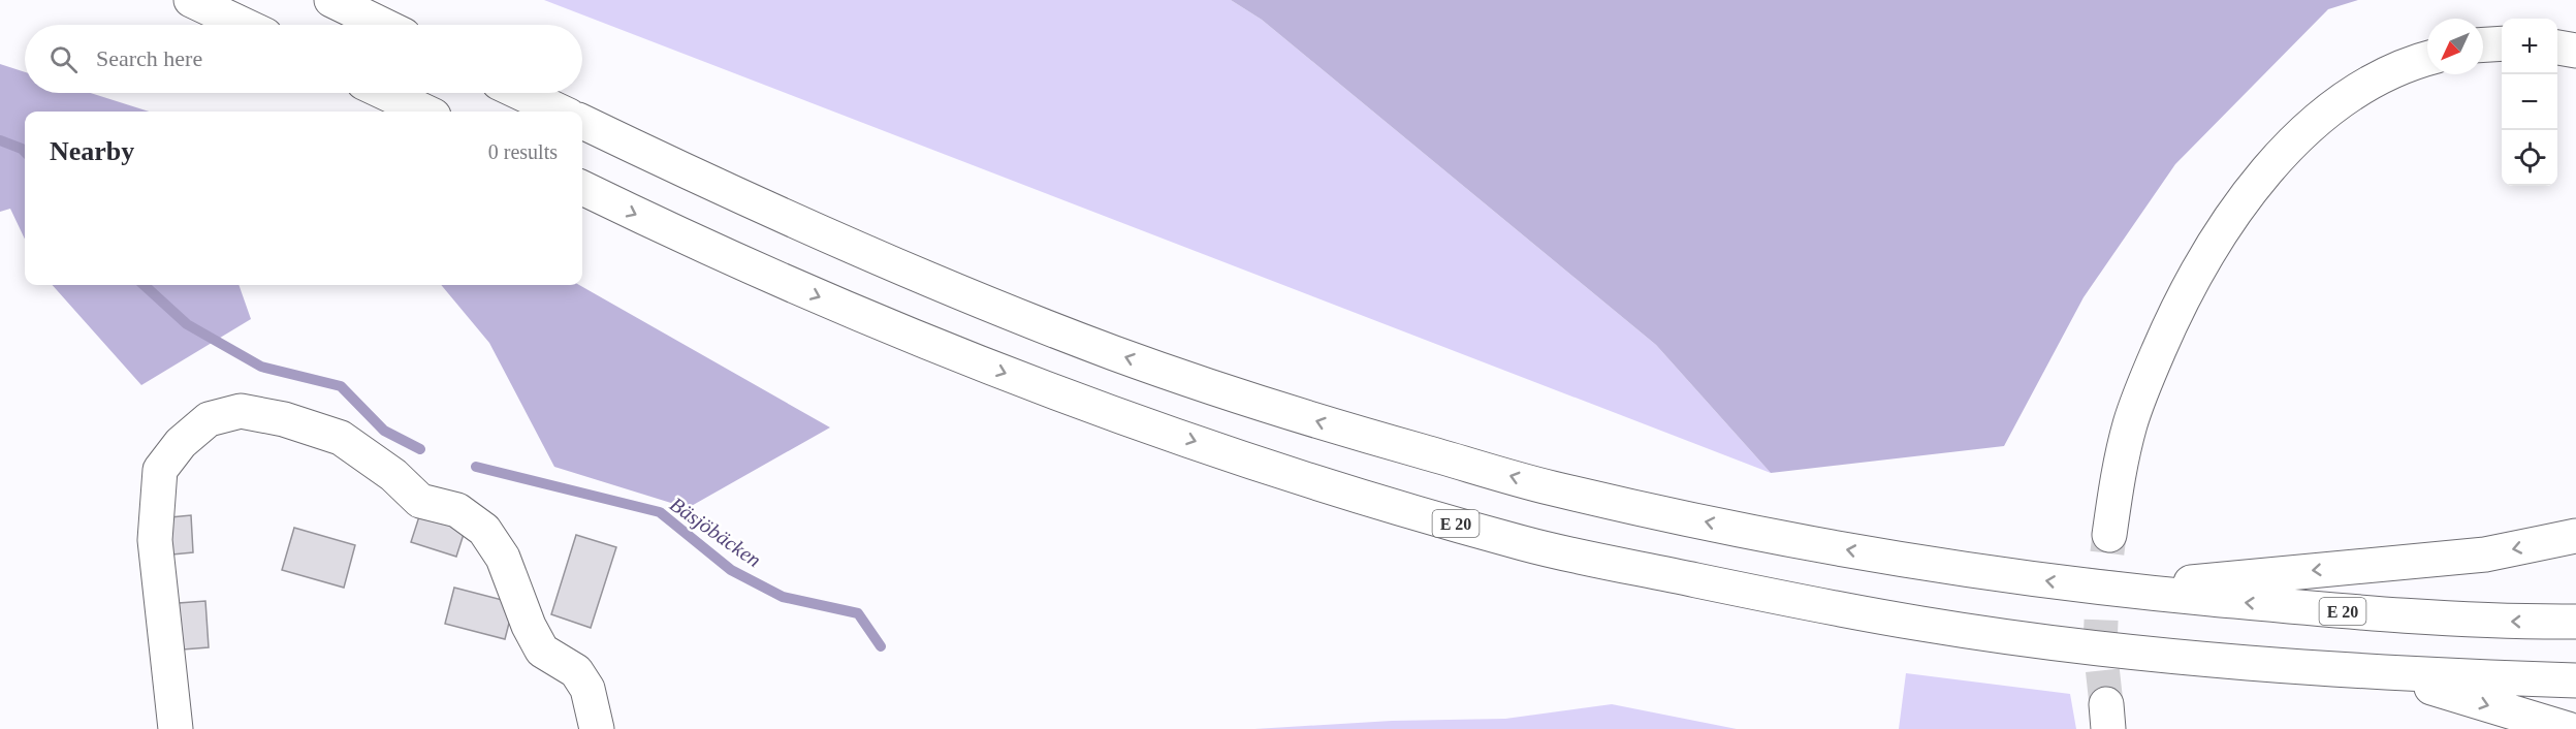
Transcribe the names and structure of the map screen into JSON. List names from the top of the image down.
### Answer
{
  "streets": {
    "main road": ["E 20"]
  },
  "water": ["Bäsjöbäcken"],
  "north": "bottom left",
  "page": {
    "map_buttons": ["+", "−"],
    "search": "Search here",
    "heading": ["Nearby", "0 results"]
  }
}
